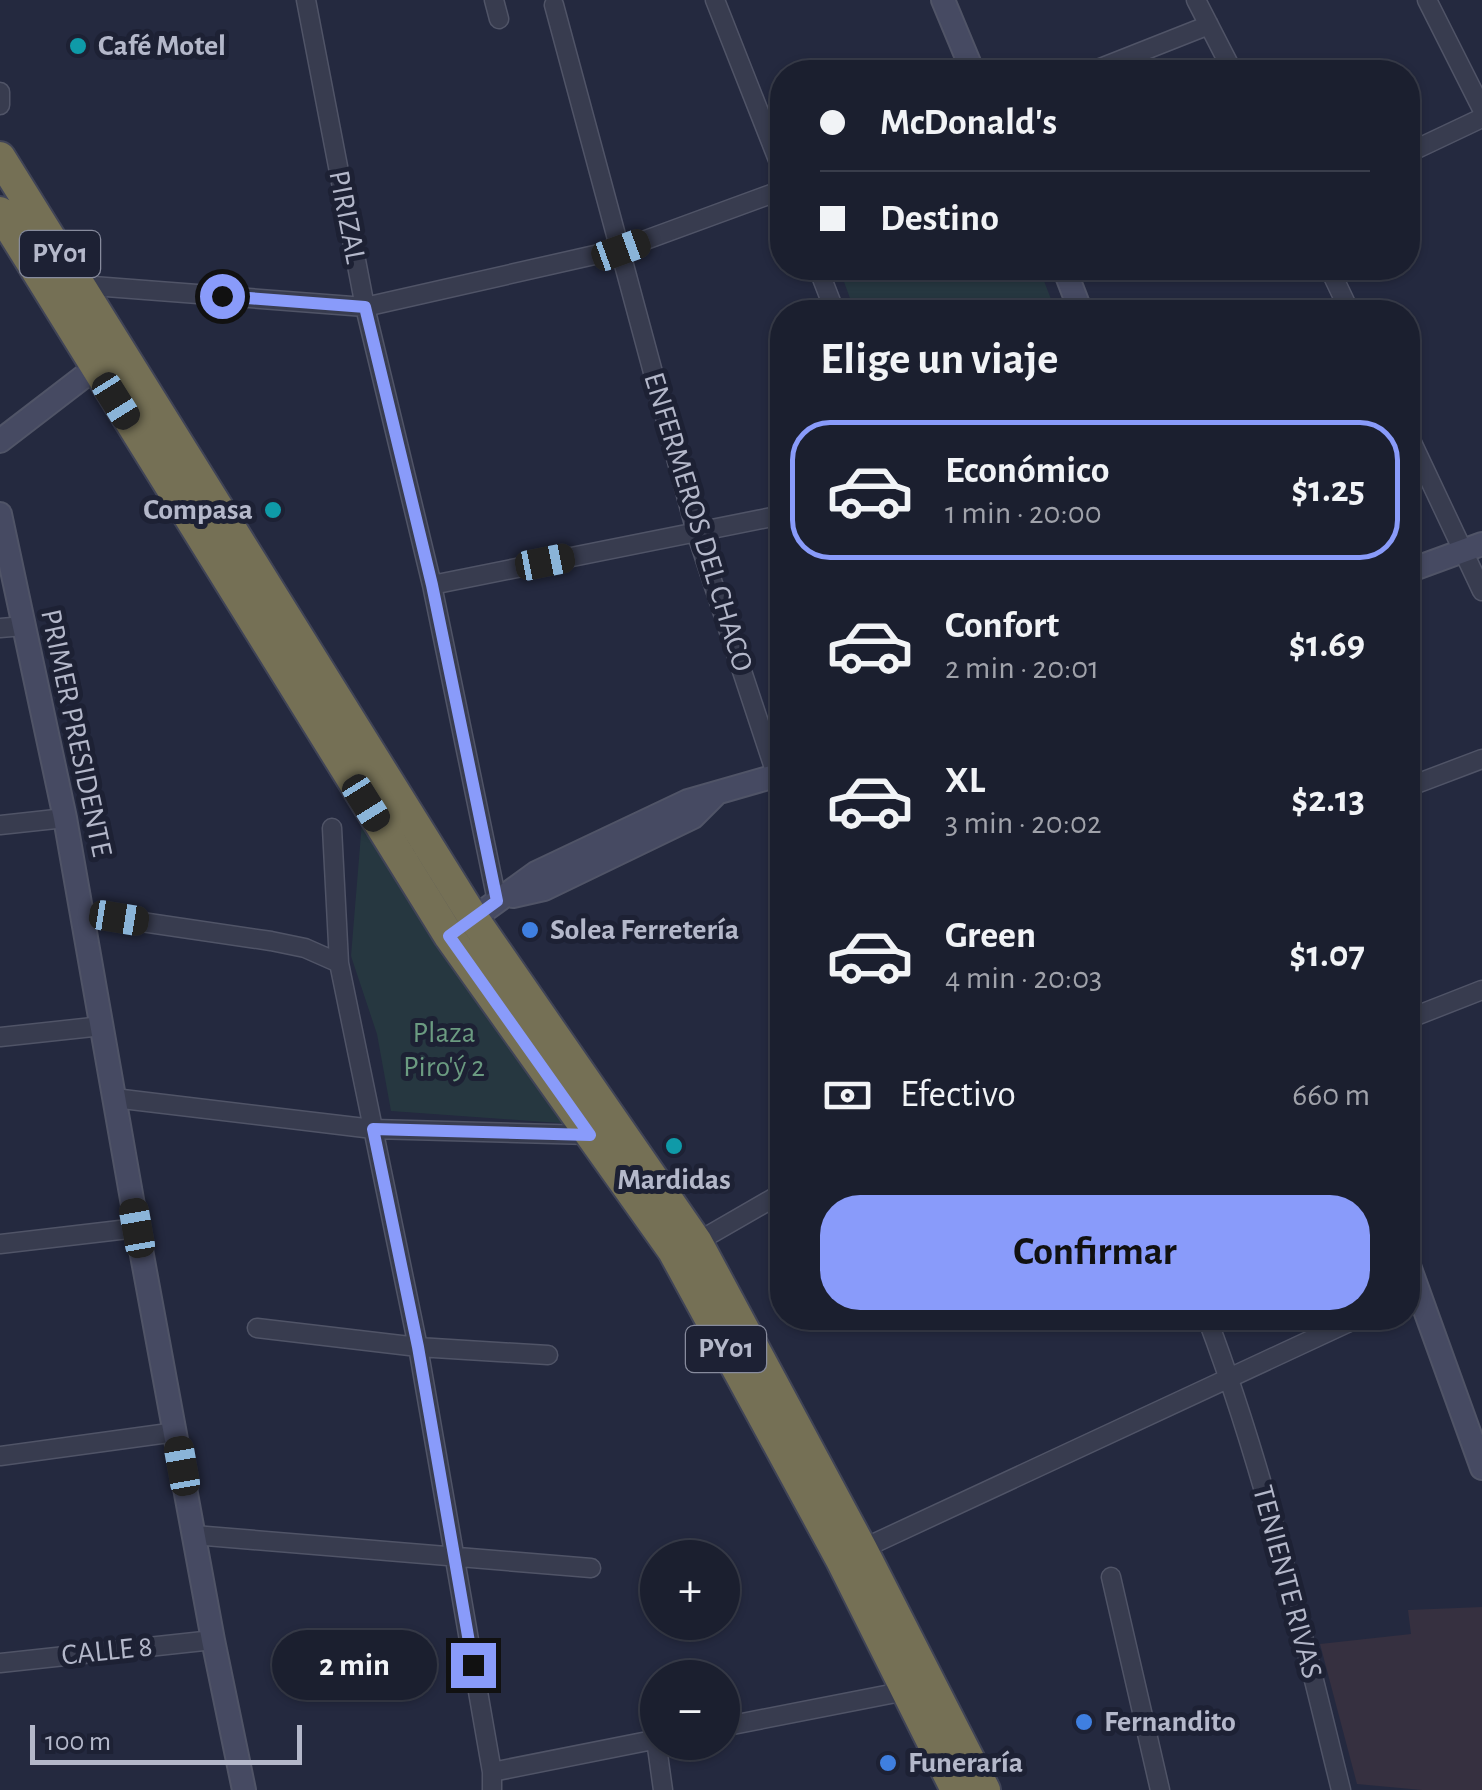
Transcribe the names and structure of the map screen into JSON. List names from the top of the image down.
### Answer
{
  "streets": {
    "highway": ["PY01"],
    "street": [
      "PIRIZAL",
      "ENFERMEROS DEL CHACO",
      "PRIMER PRESIDENTE",
      "TENIENTE RIVAS",
      "CALLE 8"
    ]
  },
  "crossings": [
    ["PIRIZAL", "PY01"],
    ["PRIMER PRESIDENTE", "CALLE 8"]
  ],
  "parks": ["Plaza Piro'ý 2"],
  "places": [
    "Café Motel",
    "Compasa",
    "Solea Ferretería",
    "Mardidas",
    "Fernandito",
    "Funeraría"
  ],
  "scale_bar": "100 m",
  "page": {
    "banner": ["McDonald's", "Destino"],
    "heading": "Elige un viaje",
    "list": [
      {
        "name": "Económico",
        "note": "1 min · 20:00",
        "value": "$1.25"
      },
      {
        "name": "Confort",
        "note": "2 min · 20:01",
        "value": "$1.69"
      },
      {
        "name": "XL",
        "note": "3 min · 20:02",
        "value": "$2.13"
      },
      {
        "name": "Green",
        "note": "4 min · 20:03",
        "value": "$1.07"
      }
    ],
    "pay": ["Efectivo", "660 m"],
    "buttons": "Confirmar",
    "map_buttons": ["+", "−"],
    "bubble": "2 min",
    "scale": "100 m"
  }
}
